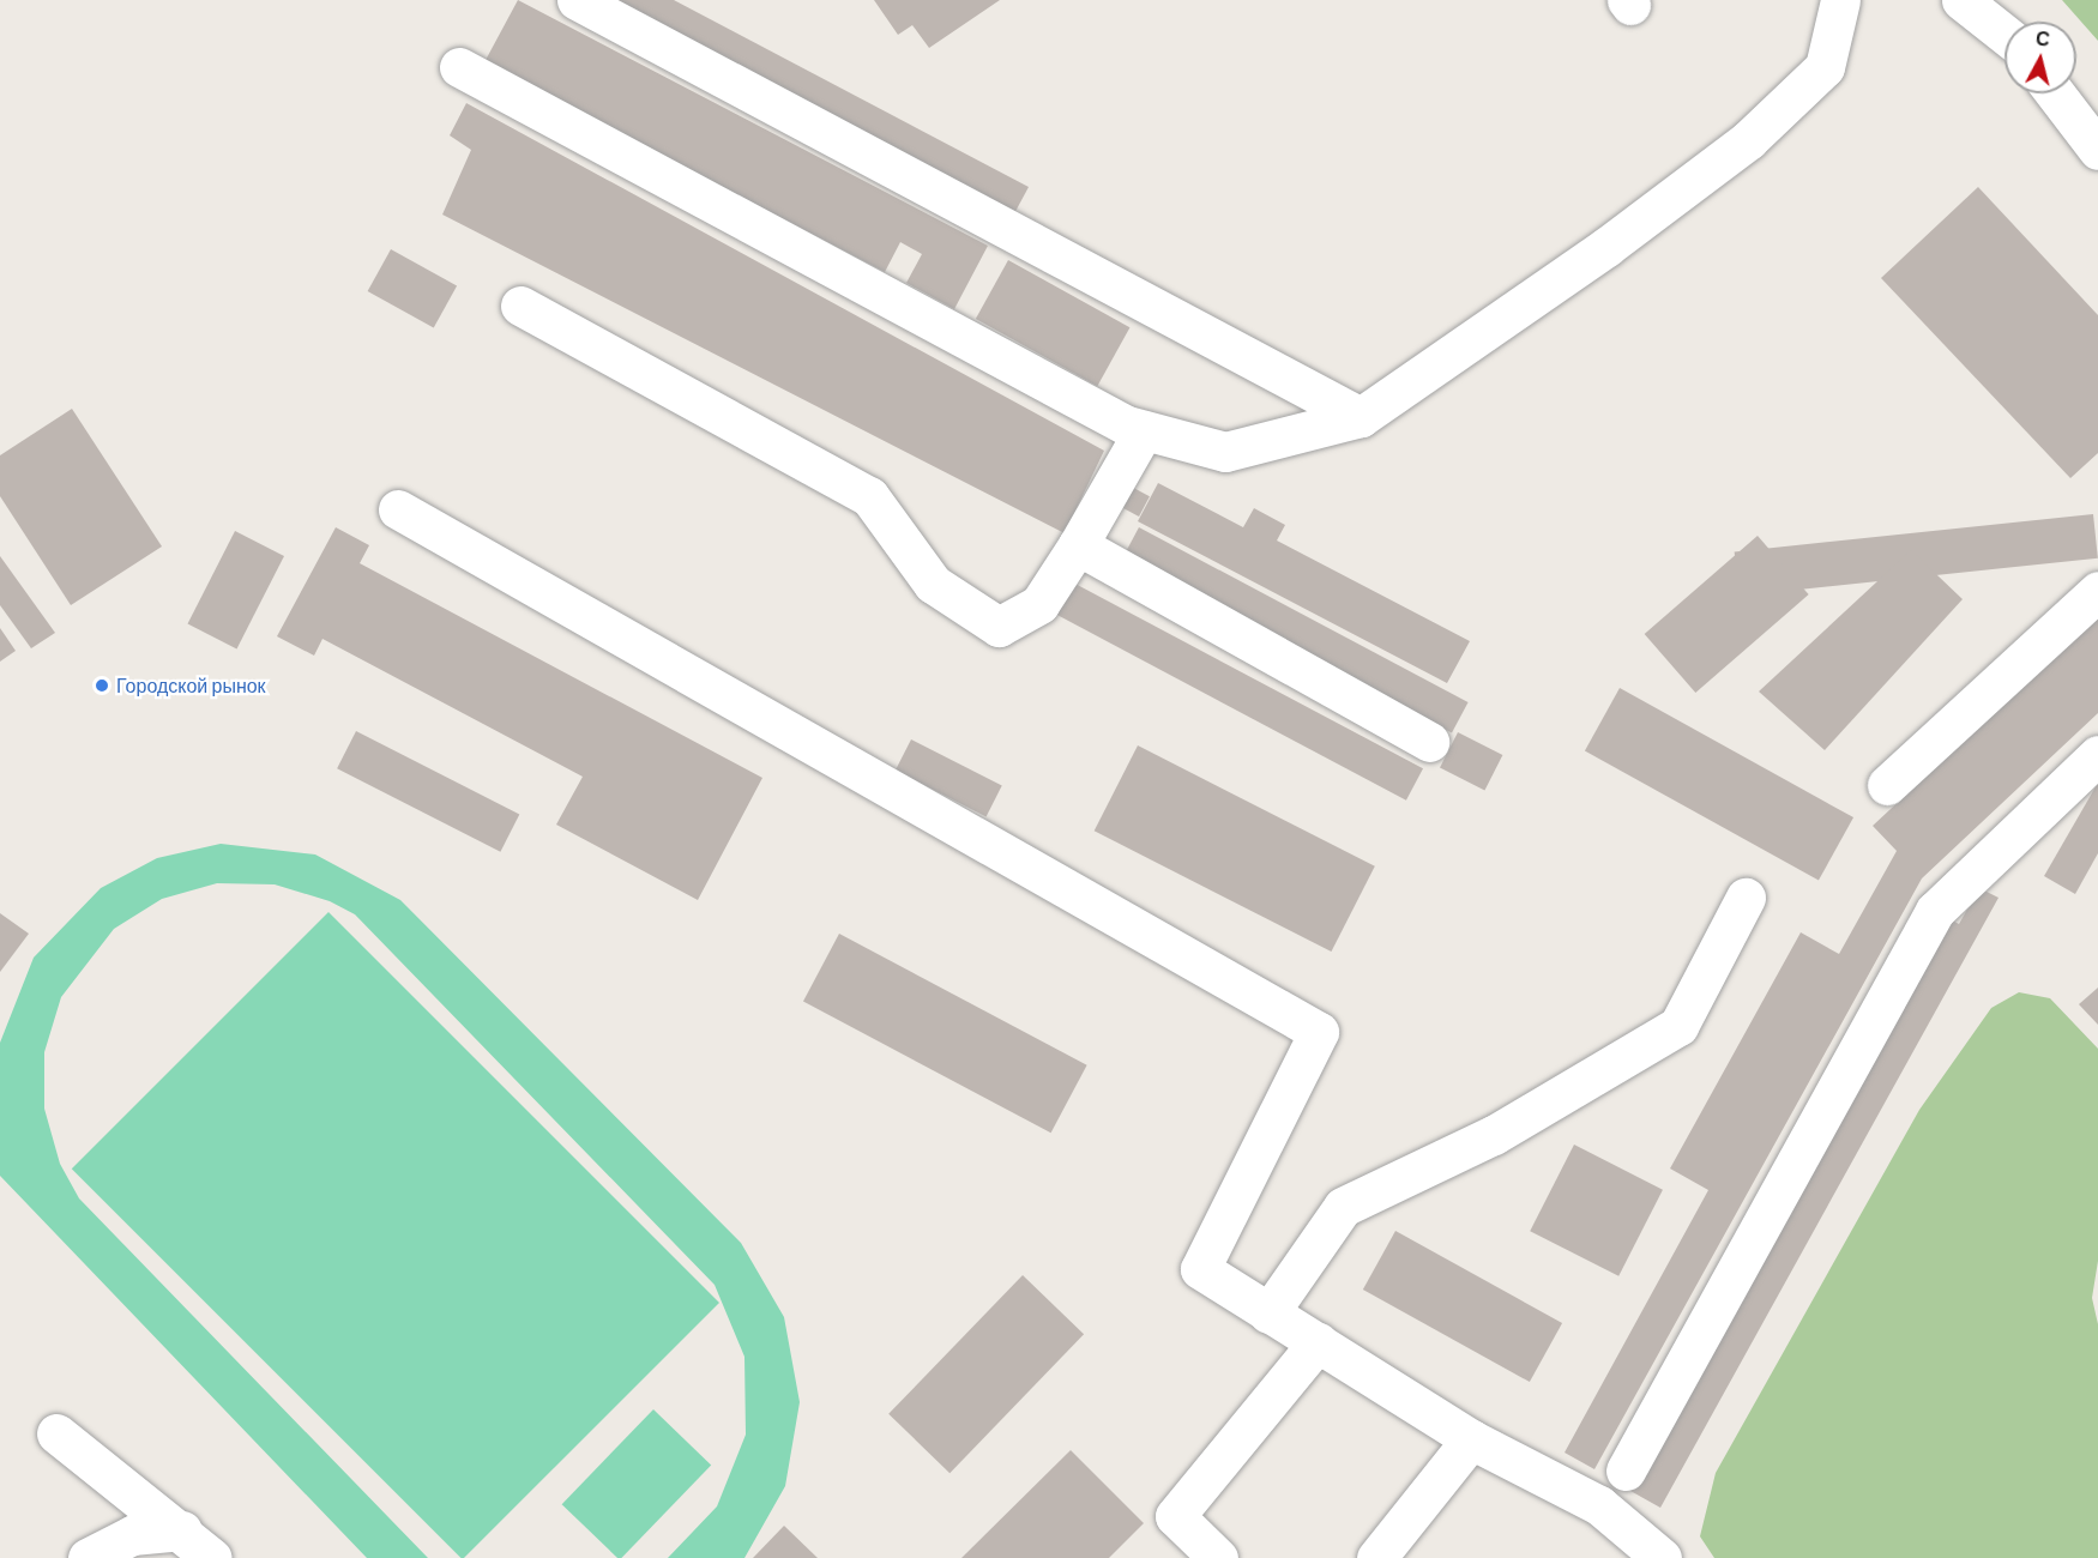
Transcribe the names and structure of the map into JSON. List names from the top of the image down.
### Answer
{
  "places": ["Городской рынок"],
  "north": "top"
}
